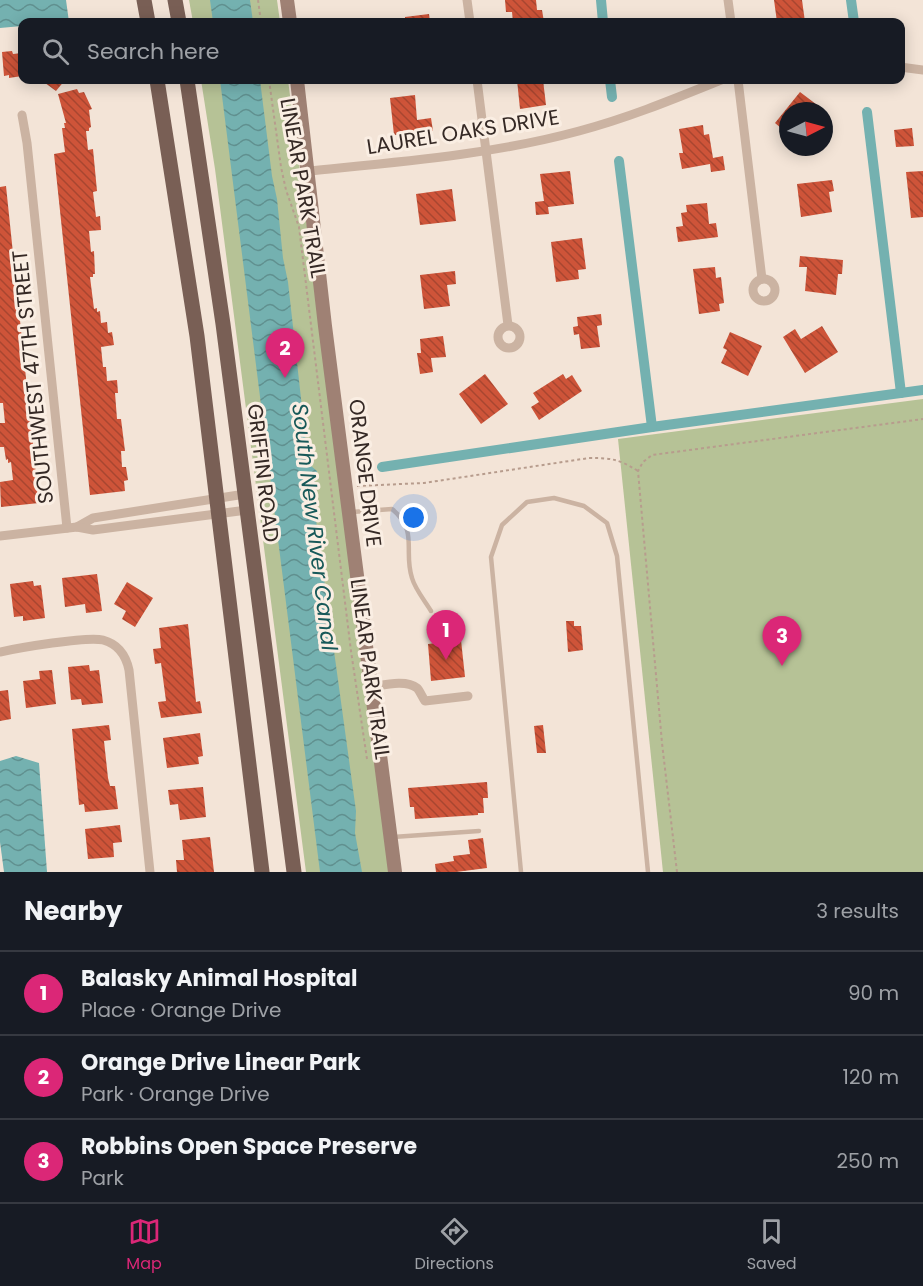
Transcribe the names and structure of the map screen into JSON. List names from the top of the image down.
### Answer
{
  "streets": {
    "main road": ["GRIFFIN ROAD"],
    "street": ["LAUREL OAKS DRIVE", "SOUTHWEST 47TH STREET", "ORANGE DRIVE"],
    "path": ["LINEAR PARK TRAIL"]
  },
  "crossings": [
    ["LAUREL OAKS DRIVE", "ORANGE DRIVE"]
  ],
  "water": ["South New River Canal"],
  "north": "right",
  "page": {
    "search": "Search here",
    "pins": ["2", "1", "3"],
    "heading": ["Nearby", "3 results"],
    "list": [
      {
        "mark": "1",
        "name": "Balasky Animal Hospital",
        "note": "Place · Orange Drive",
        "value": "90 m"
      },
      {
        "mark": "2",
        "name": "Orange Drive Linear Park",
        "note": "Park · Orange Drive",
        "value": "120 m"
      },
      {
        "mark": "3",
        "name": "Robbins Open Space Preserve",
        "note": "Park",
        "value": "250 m"
      }
    ],
    "nav": ["Map", "Directions", "Saved"]
  }
}
